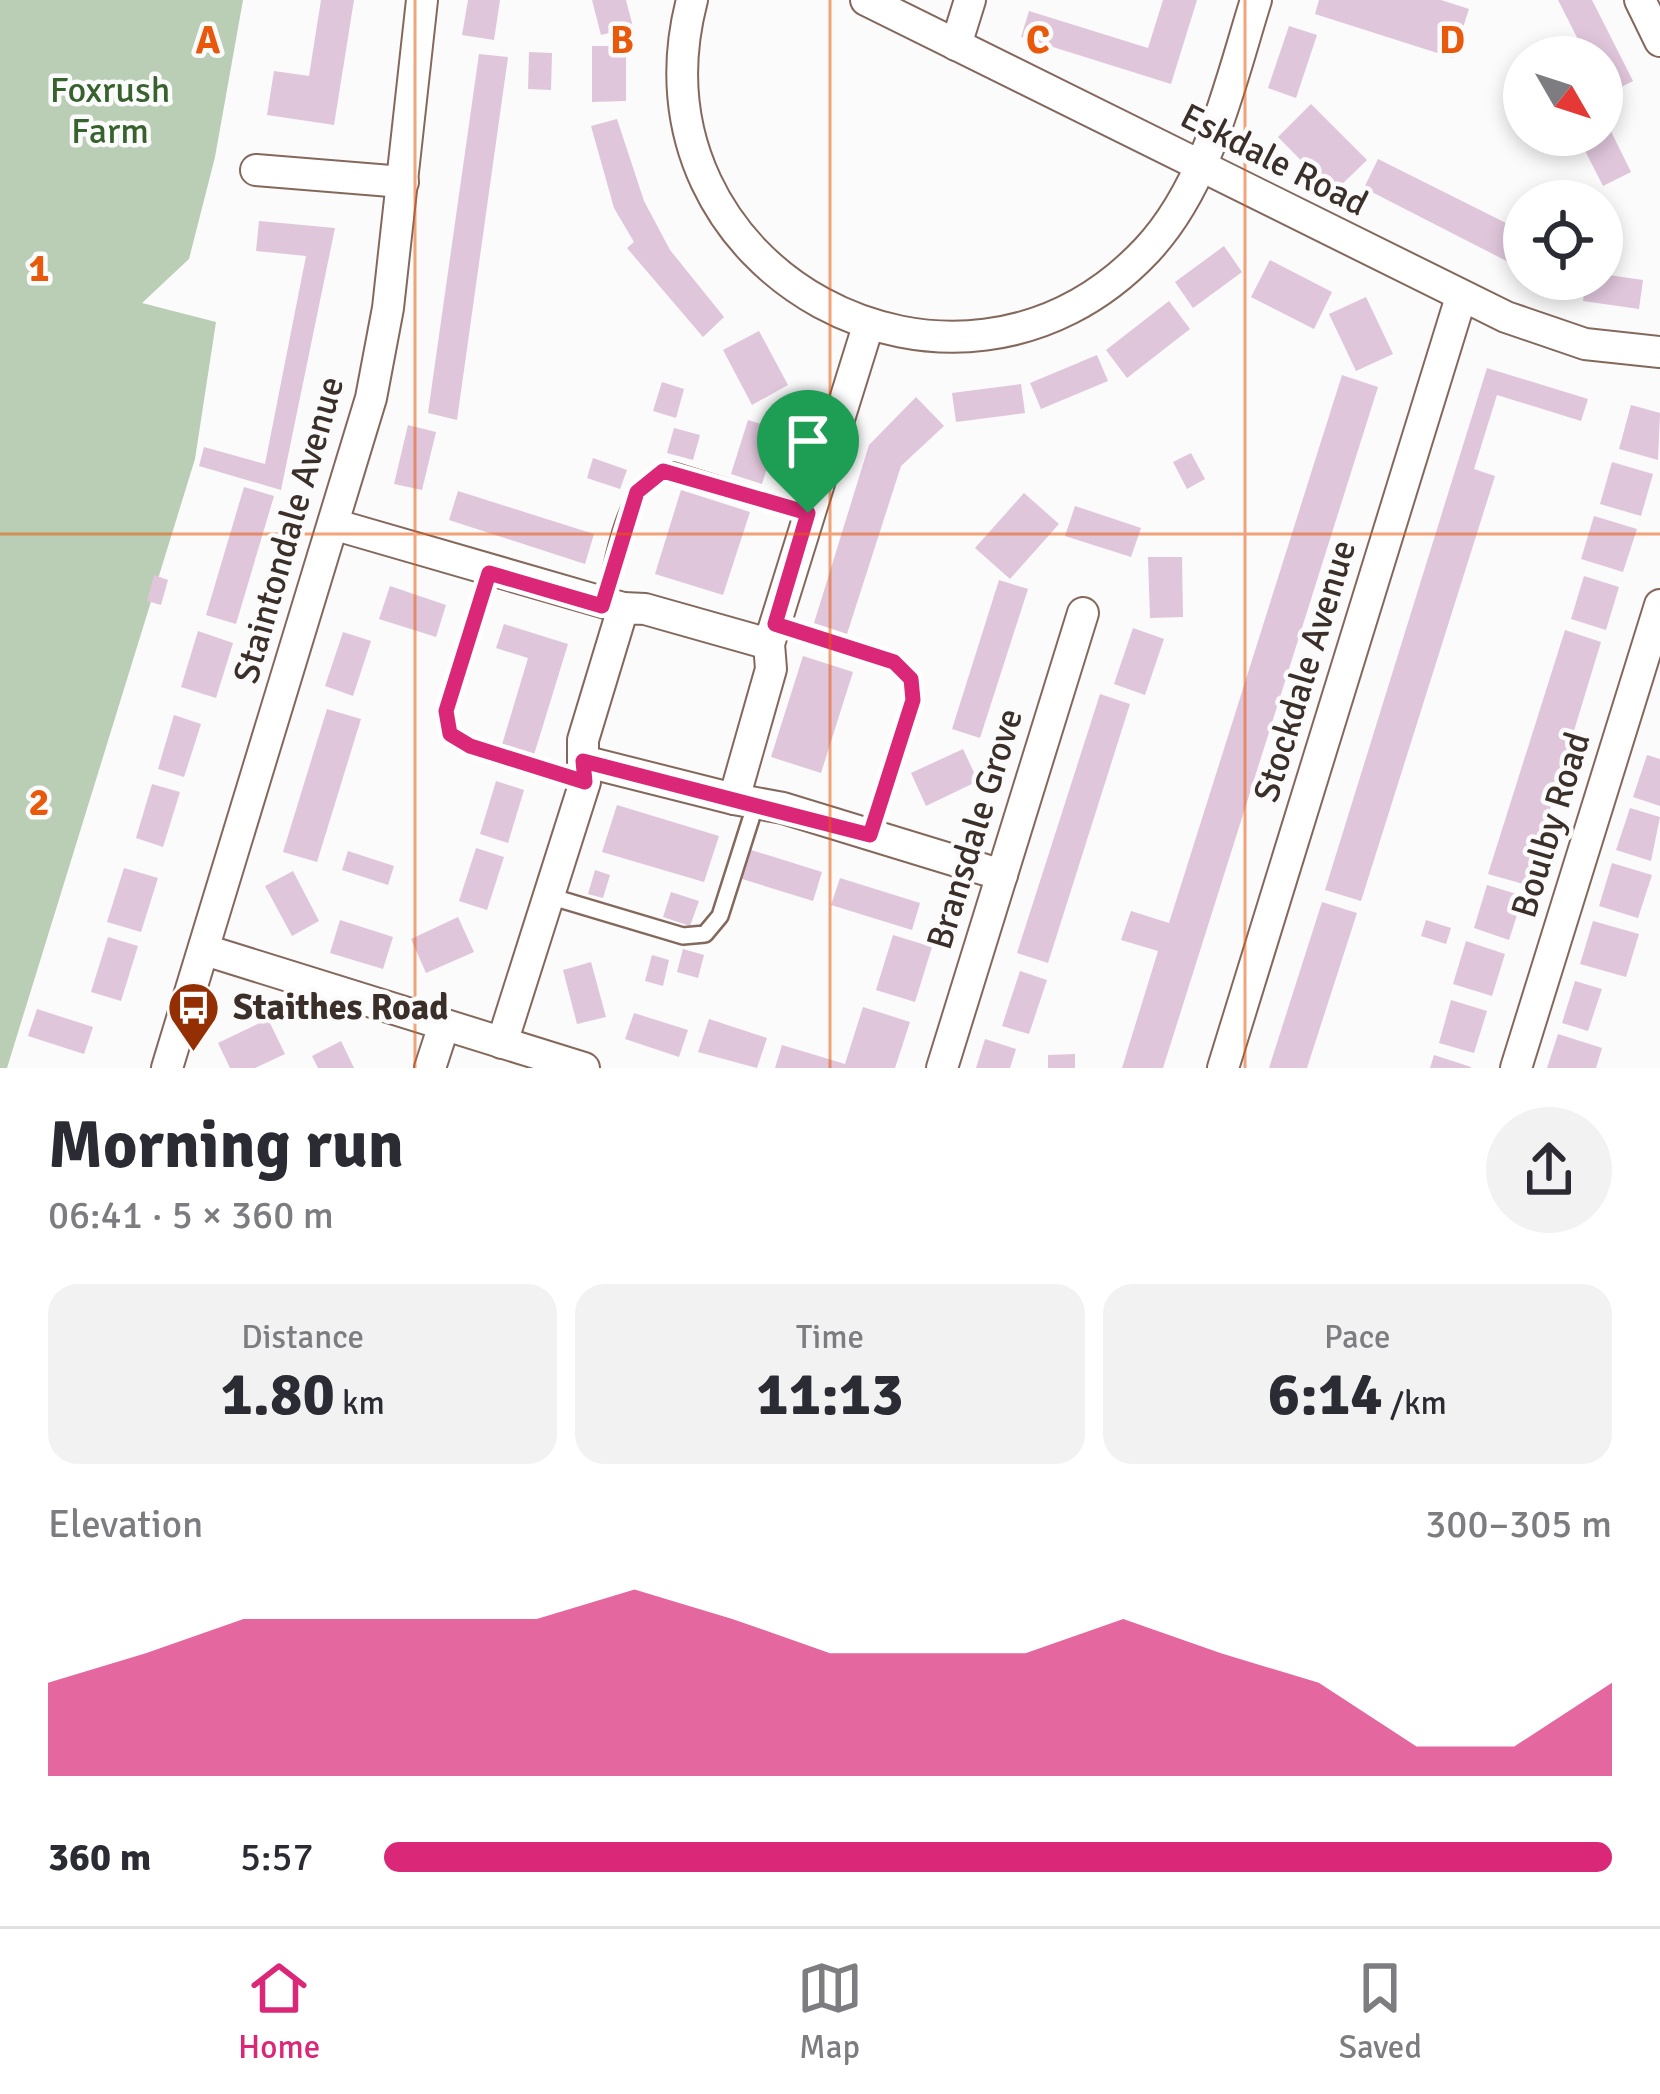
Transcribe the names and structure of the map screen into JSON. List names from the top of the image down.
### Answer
{
  "streets": {
    "street": [
      "Eskdale Road",
      "Staintondale Avenue",
      "Stockdale Avenue",
      "Boulby Road",
      "Bransdale Grove"
    ]
  },
  "crossings": [
    ["Eskdale Road", "Stockdale Avenue"]
  ],
  "parks": ["Foxrush Farm"],
  "places": {
    "bus stop": ["Staithes Road"]
  },
  "north": "bottom right",
  "page": {
    "heading": ["Morning run", "06:41 · 5 × 360 m"],
    "stats": [
      ["Distance", "1.80 km"],
      ["Time", "11:13"],
      ["Pace", "6:14 /km"]
    ],
    "chart": ["Elevation", "300–305 m"],
    "list": [
      {
        "name": "360 m",
        "note": "5:57"
      }
    ],
    "tabs": ["Home", "Map", "Saved"]
  },
  "grid": {
    "columns": [
      "A",
      "B",
      "C",
      "D"
    ],
    "rows": ["1", "2"]
  }
}
